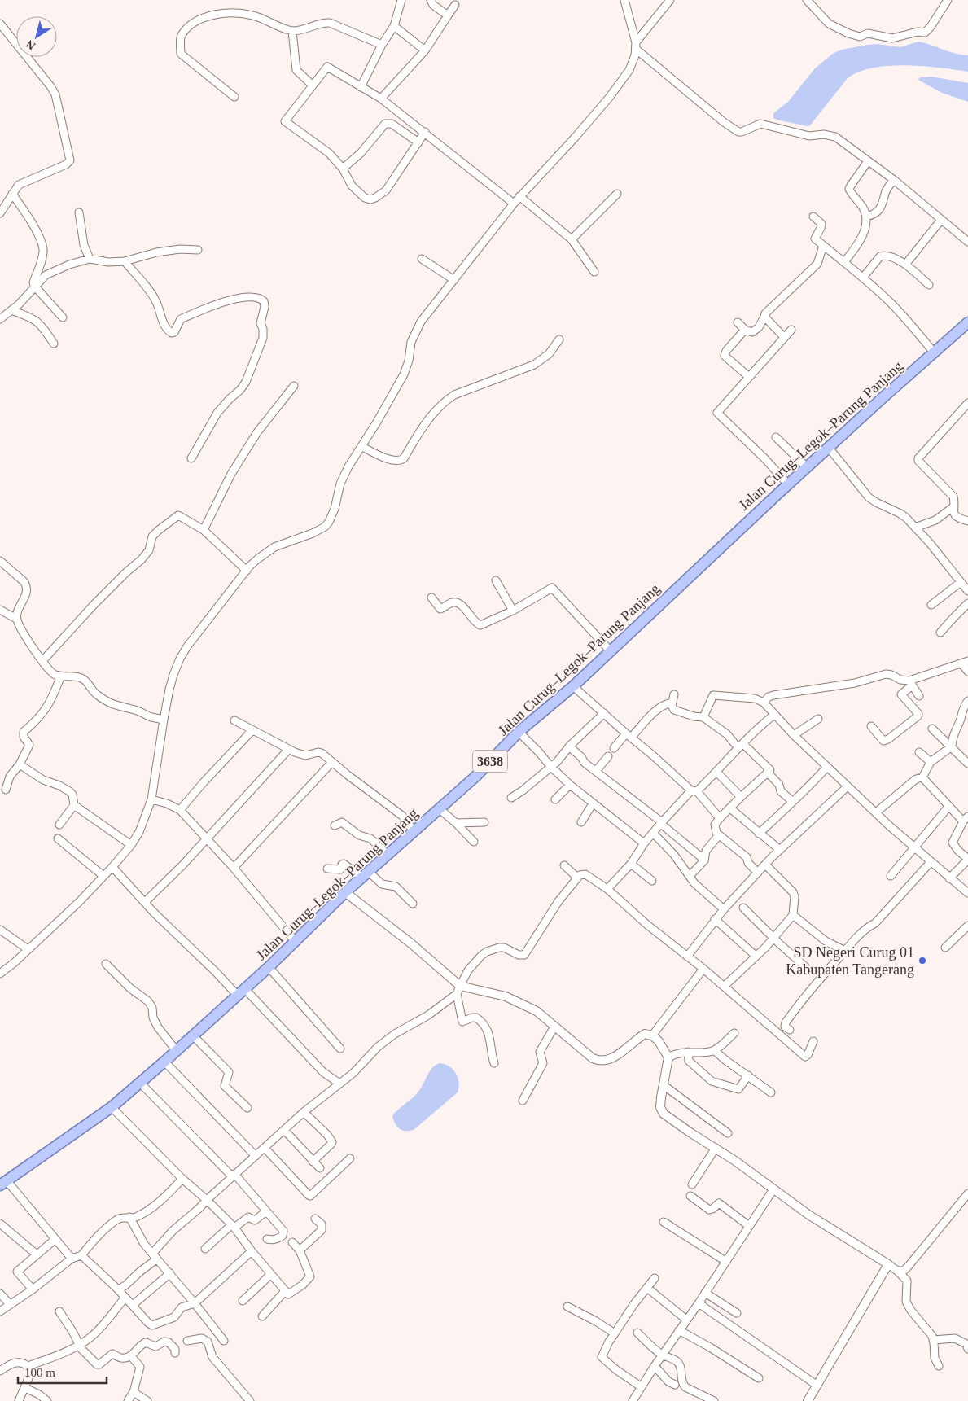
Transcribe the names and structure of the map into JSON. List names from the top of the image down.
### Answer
{
  "streets": {
    "main road": ["Jalan Curug–Legok–Parung Panjang", "3638"]
  },
  "places": ["SD Negeri Curug 01 Kabupaten Tangerang"],
  "scale_bar": "100 m",
  "north": "bottom left"
}
